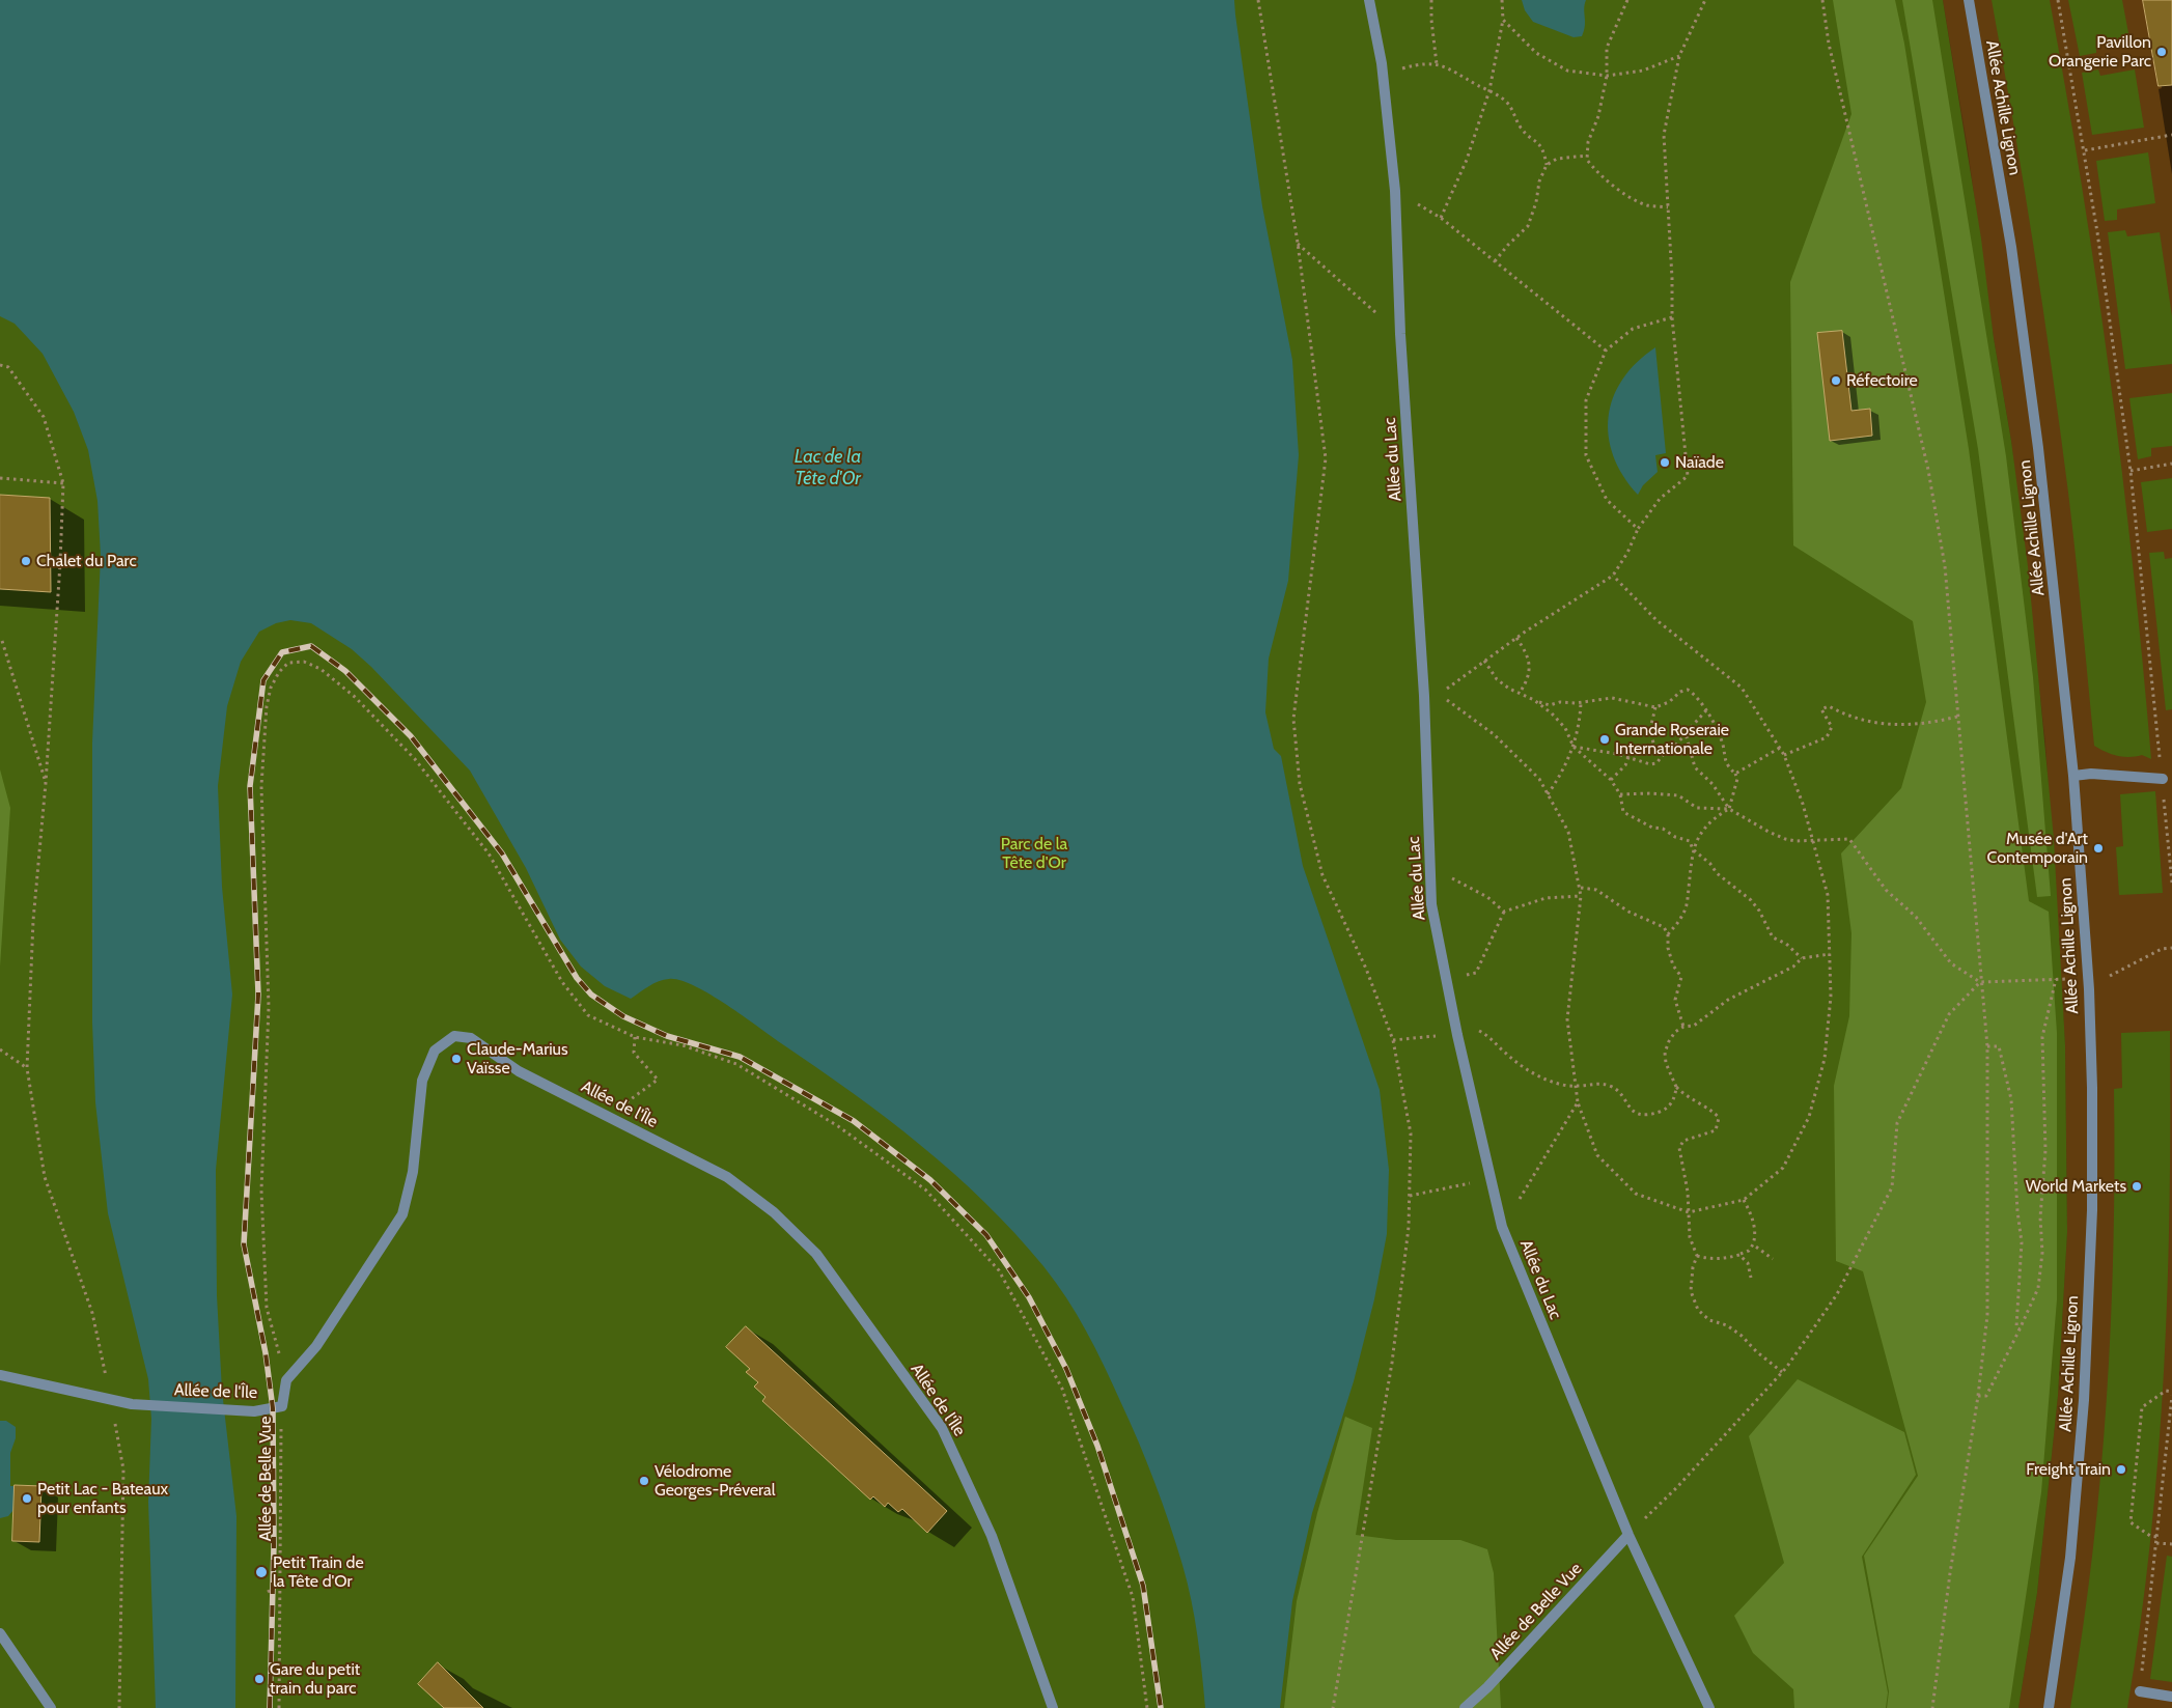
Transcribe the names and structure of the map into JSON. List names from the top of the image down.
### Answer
{
  "streets": {
    "street": [
      "Allée Achille Lignon",
      "Allée du Lac",
      "Allée de l'Île",
      "Allée de Belle Vue"
    ]
  },
  "crossings": [
    ["Allée du Lac", "Allée de Belle Vue"],
    ["Allée de l'Île", "Allée de Belle Vue"]
  ],
  "water": ["Lac de la Tête d'Or"],
  "parks": ["Parc de la Tête d'Or"],
  "places": [
    "Pavillon Orangerie Parc",
    "Réfectoire",
    "Naïade",
    "Chalet du Parc",
    "Grande Roseraie Internationale",
    "Musée d'Art Contemporain",
    "Claude-Marius Vaïsse",
    "World Markets",
    "Freight Train",
    "Vélodrome Georges-Préveral",
    "Petit Lac - Bateaux pour enfants",
    "Petit Train de la Tête d'Or",
    "Gare du petit train du parc"
  ]
}
